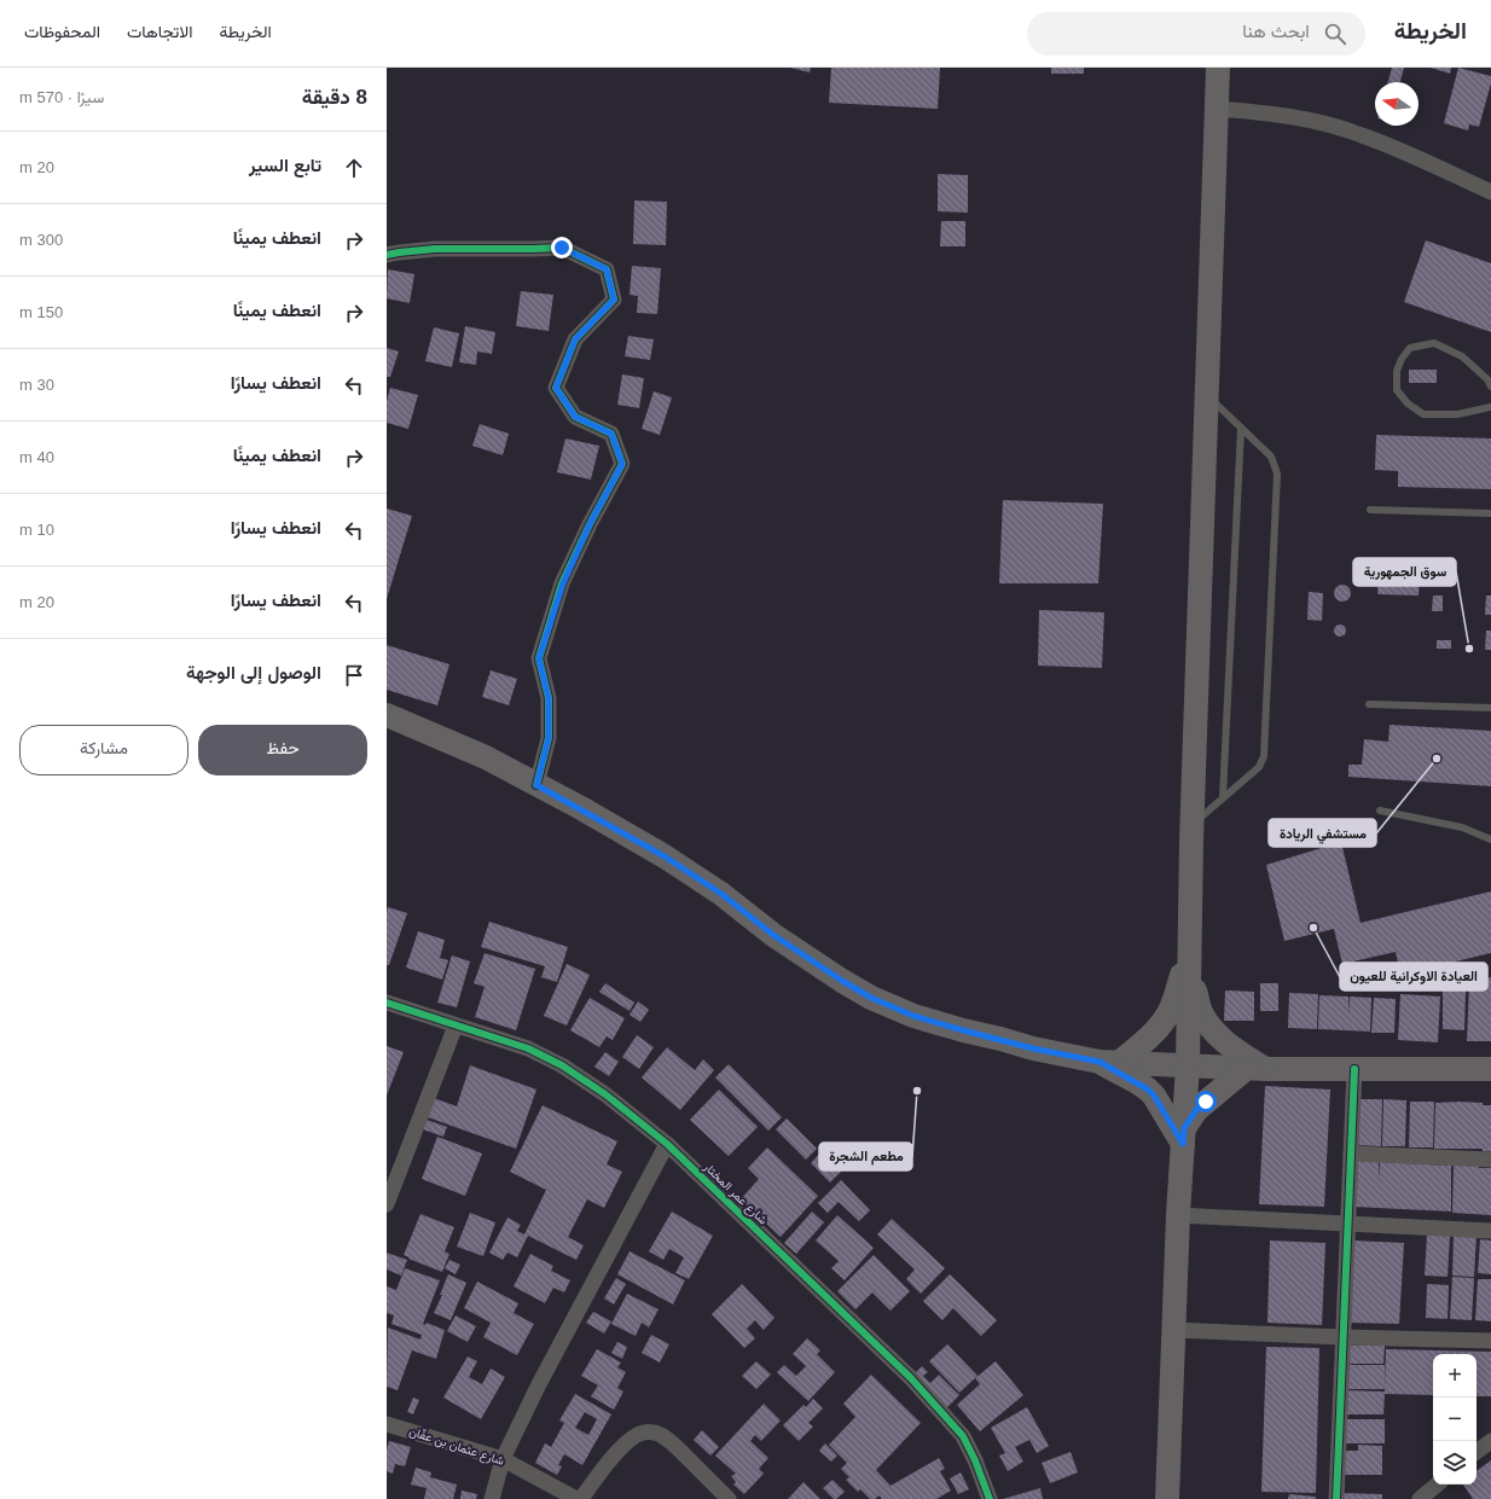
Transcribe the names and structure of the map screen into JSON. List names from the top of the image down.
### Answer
{
  "streets": {
    "street": ["شارع عمر المختار", "شارع عثمان بن عفّان"]
  },
  "places": [
    "سوق الجمهورية",
    "مستشفي الريادة",
    "العيادة الاوكرانية للعيون",
    "مطعم الشجرة"
  ],
  "north": "left",
  "page": {
    "header": "الخريطة",
    "search": "ابحث هنا",
    "nav": ["الخريطة", "الاتجاهات", "المحفوظات"],
    "heading": ["8 دقيقة", "سيرًا · 570 m"],
    "list": [
      ["تابع السير", "20 m"],
      ["انعطف يمينًا", "300 m"],
      ["انعطف يمينًا", "150 m"],
      ["انعطف يسارًا", "30 m"],
      ["انعطف يمينًا", "40 m"],
      ["انعطف يسارًا", "10 m"],
      ["انعطف يسارًا", "20 m"],
      "الوصول إلى الوجهة"
    ],
    "buttons": ["حفظ", "مشاركة"],
    "map_buttons": ["+", "−"]
  }
}
